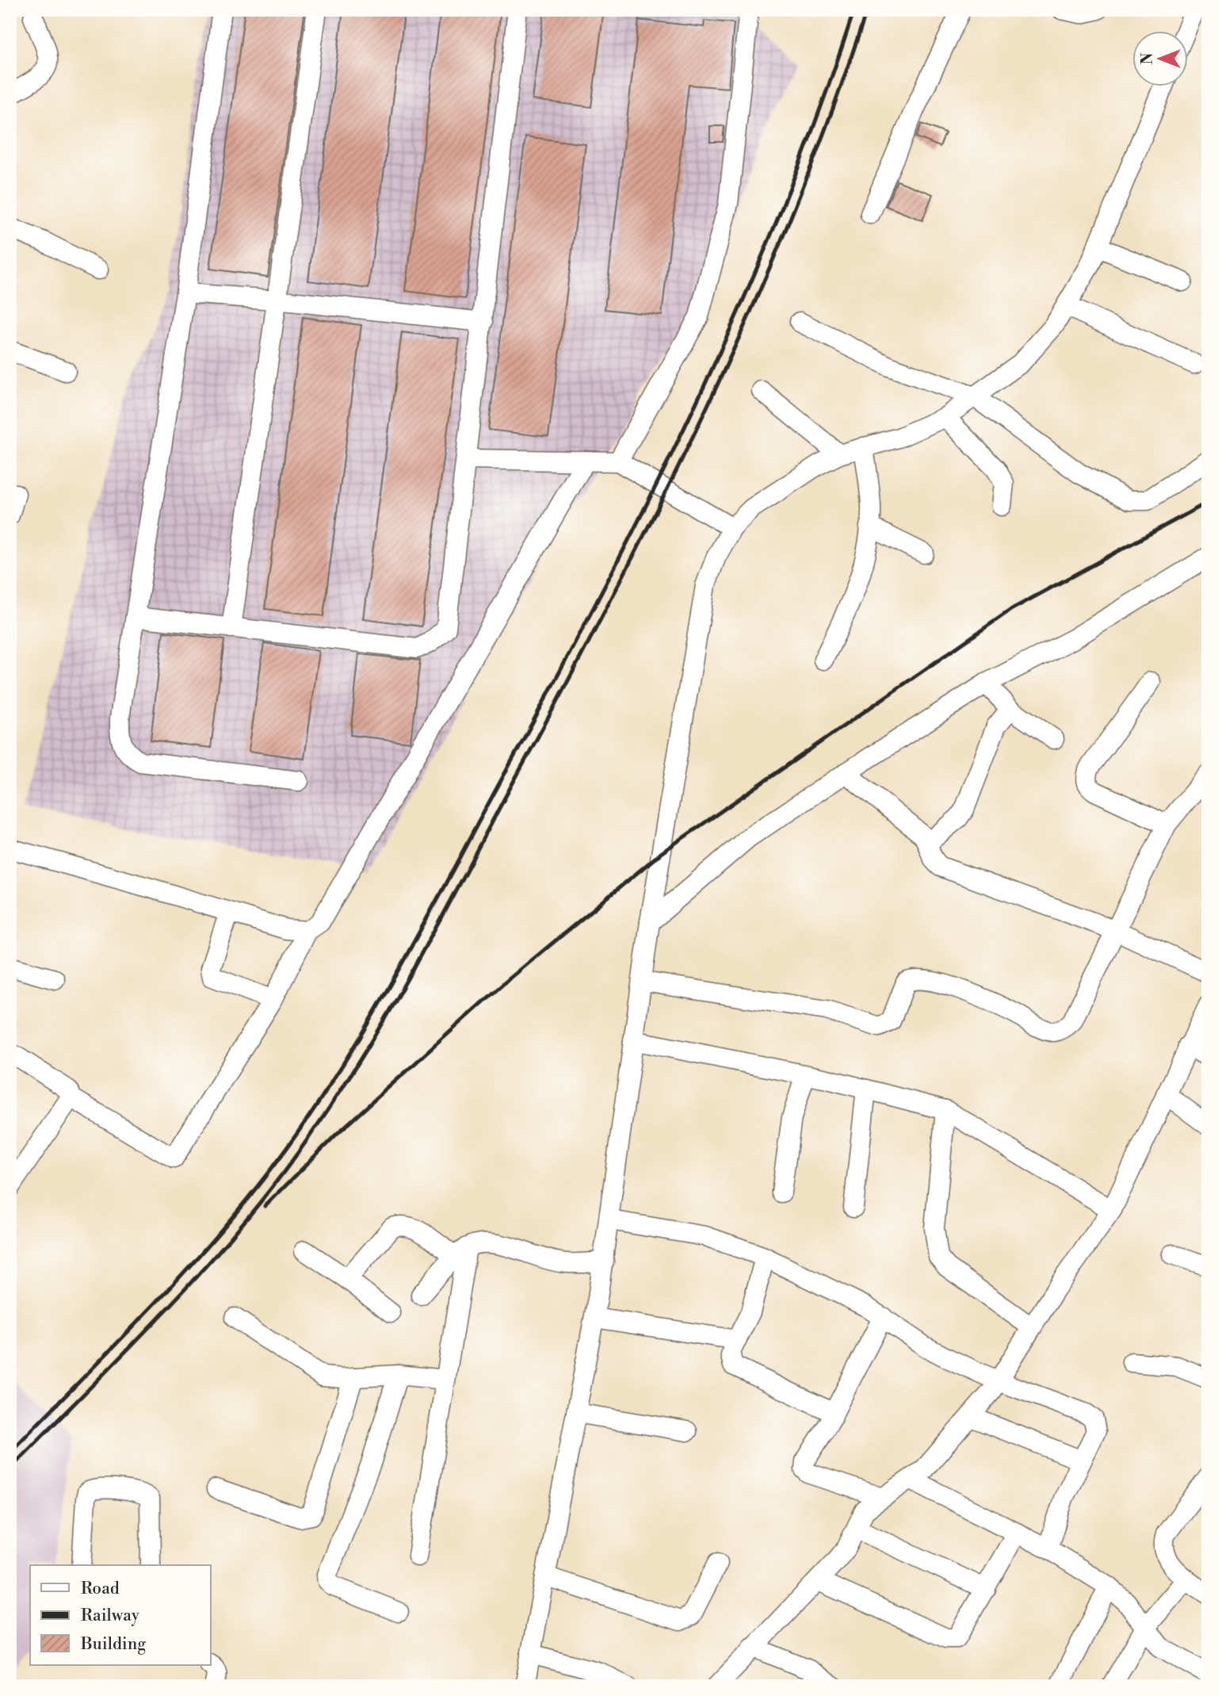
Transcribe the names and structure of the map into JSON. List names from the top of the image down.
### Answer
{
  "legend": ["Road", "Railway", "Building"],
  "north": "left"
}
